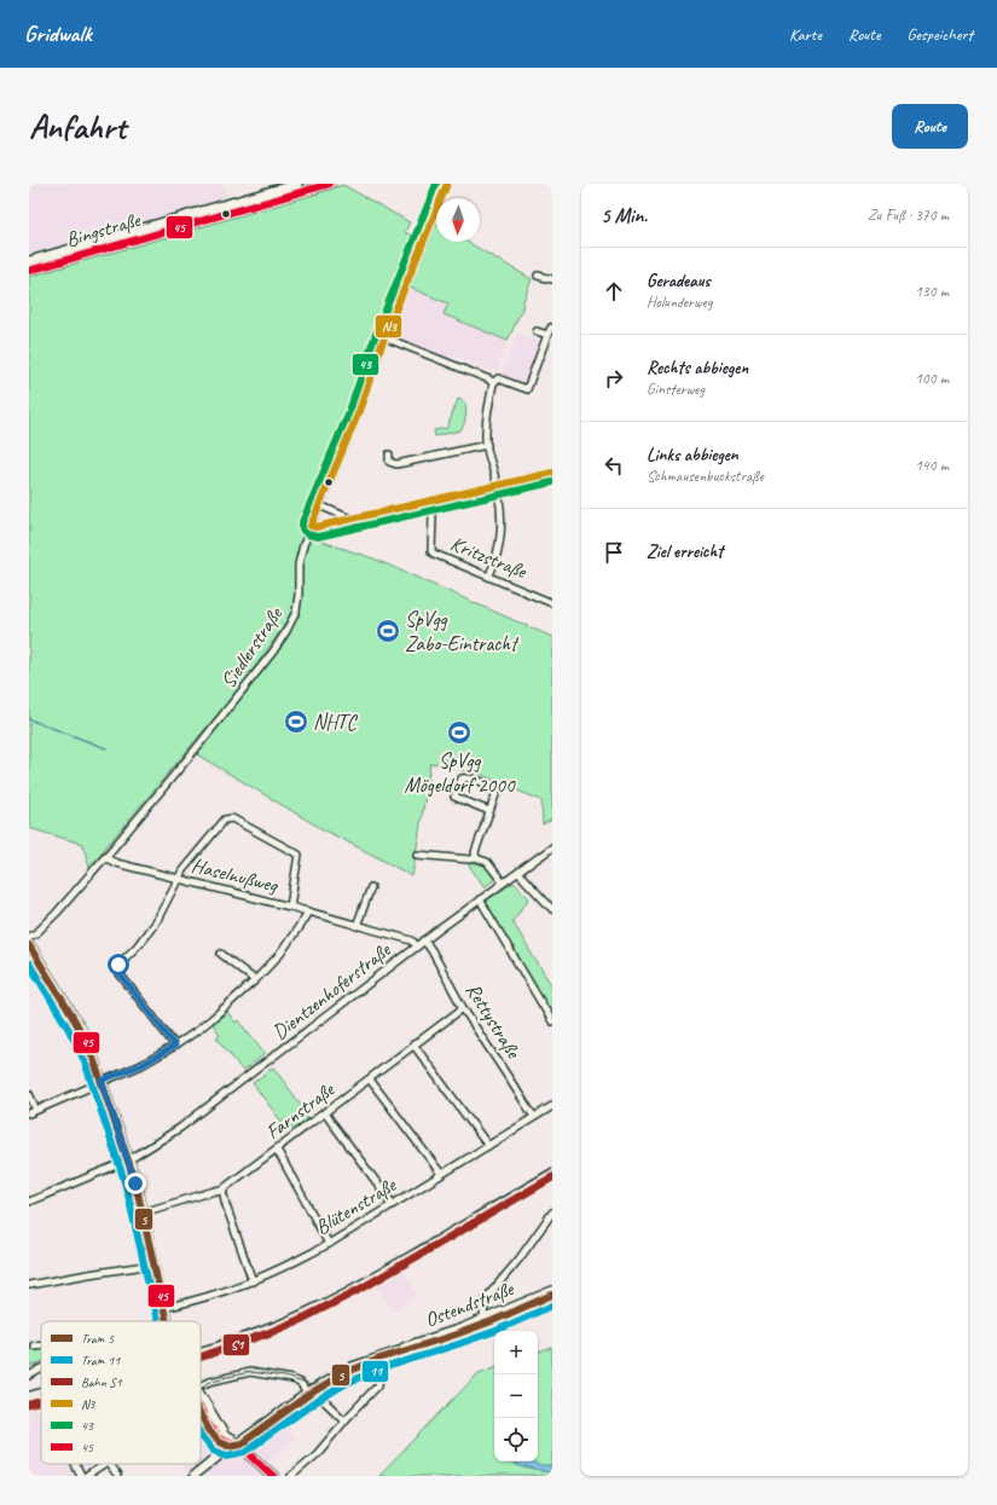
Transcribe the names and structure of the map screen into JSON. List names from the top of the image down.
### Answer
{
  "streets": {
    "street": [
      "Bingstraße",
      "Kritzstraße",
      "Siedlerstraße",
      "Haselnußweg",
      "Dientzenhoferstraße",
      "Rettystraße",
      "Farnstraße",
      "Blütenstraße",
      "Ostendstraße"
    ]
  },
  "crossings": [
    ["Siedlerstraße", "Haselnußweg"],
    ["Haselnußweg", "Dientzenhoferstraße"],
    ["Dientzenhoferstraße", "Rettystraße"],
    ["Rettystraße", "Farnstraße"],
    ["Rettystraße", "Blütenstraße"]
  ],
  "places": {
    "sports": ["SpVgg Zabo-Eintracht", "NHTC", "SpVgg Mögeldorf 2000"]
  },
  "lines": [
    "transit line N3",
    "transit line 43",
    "transit line 45",
    "tram line 5",
    "tram line 11",
    "rail line S1"
  ],
  "legend": [
    "Tram 5",
    "Tram 11",
    "Bahn S1",
    "N3",
    "43",
    "45"
  ],
  "north": "bottom",
  "page": {
    "header": "Gridwalk",
    "nav": ["Karte", "Route", "Gespeichert"],
    "buttons": "Route",
    "title": "Anfahrt",
    "heading": ["5 Min.", "Zu Fuß · 370 m"],
    "list": [
      ["Geradeaus", "Holunderweg", "130 m"],
      ["Rechts abbiegen", "Ginsterweg", "100 m"],
      ["Links abbiegen", "Schmausenbuckstraße", "140 m"],
      "Ziel erreicht"
    ],
    "map_buttons": ["+", "−"]
  }
}
